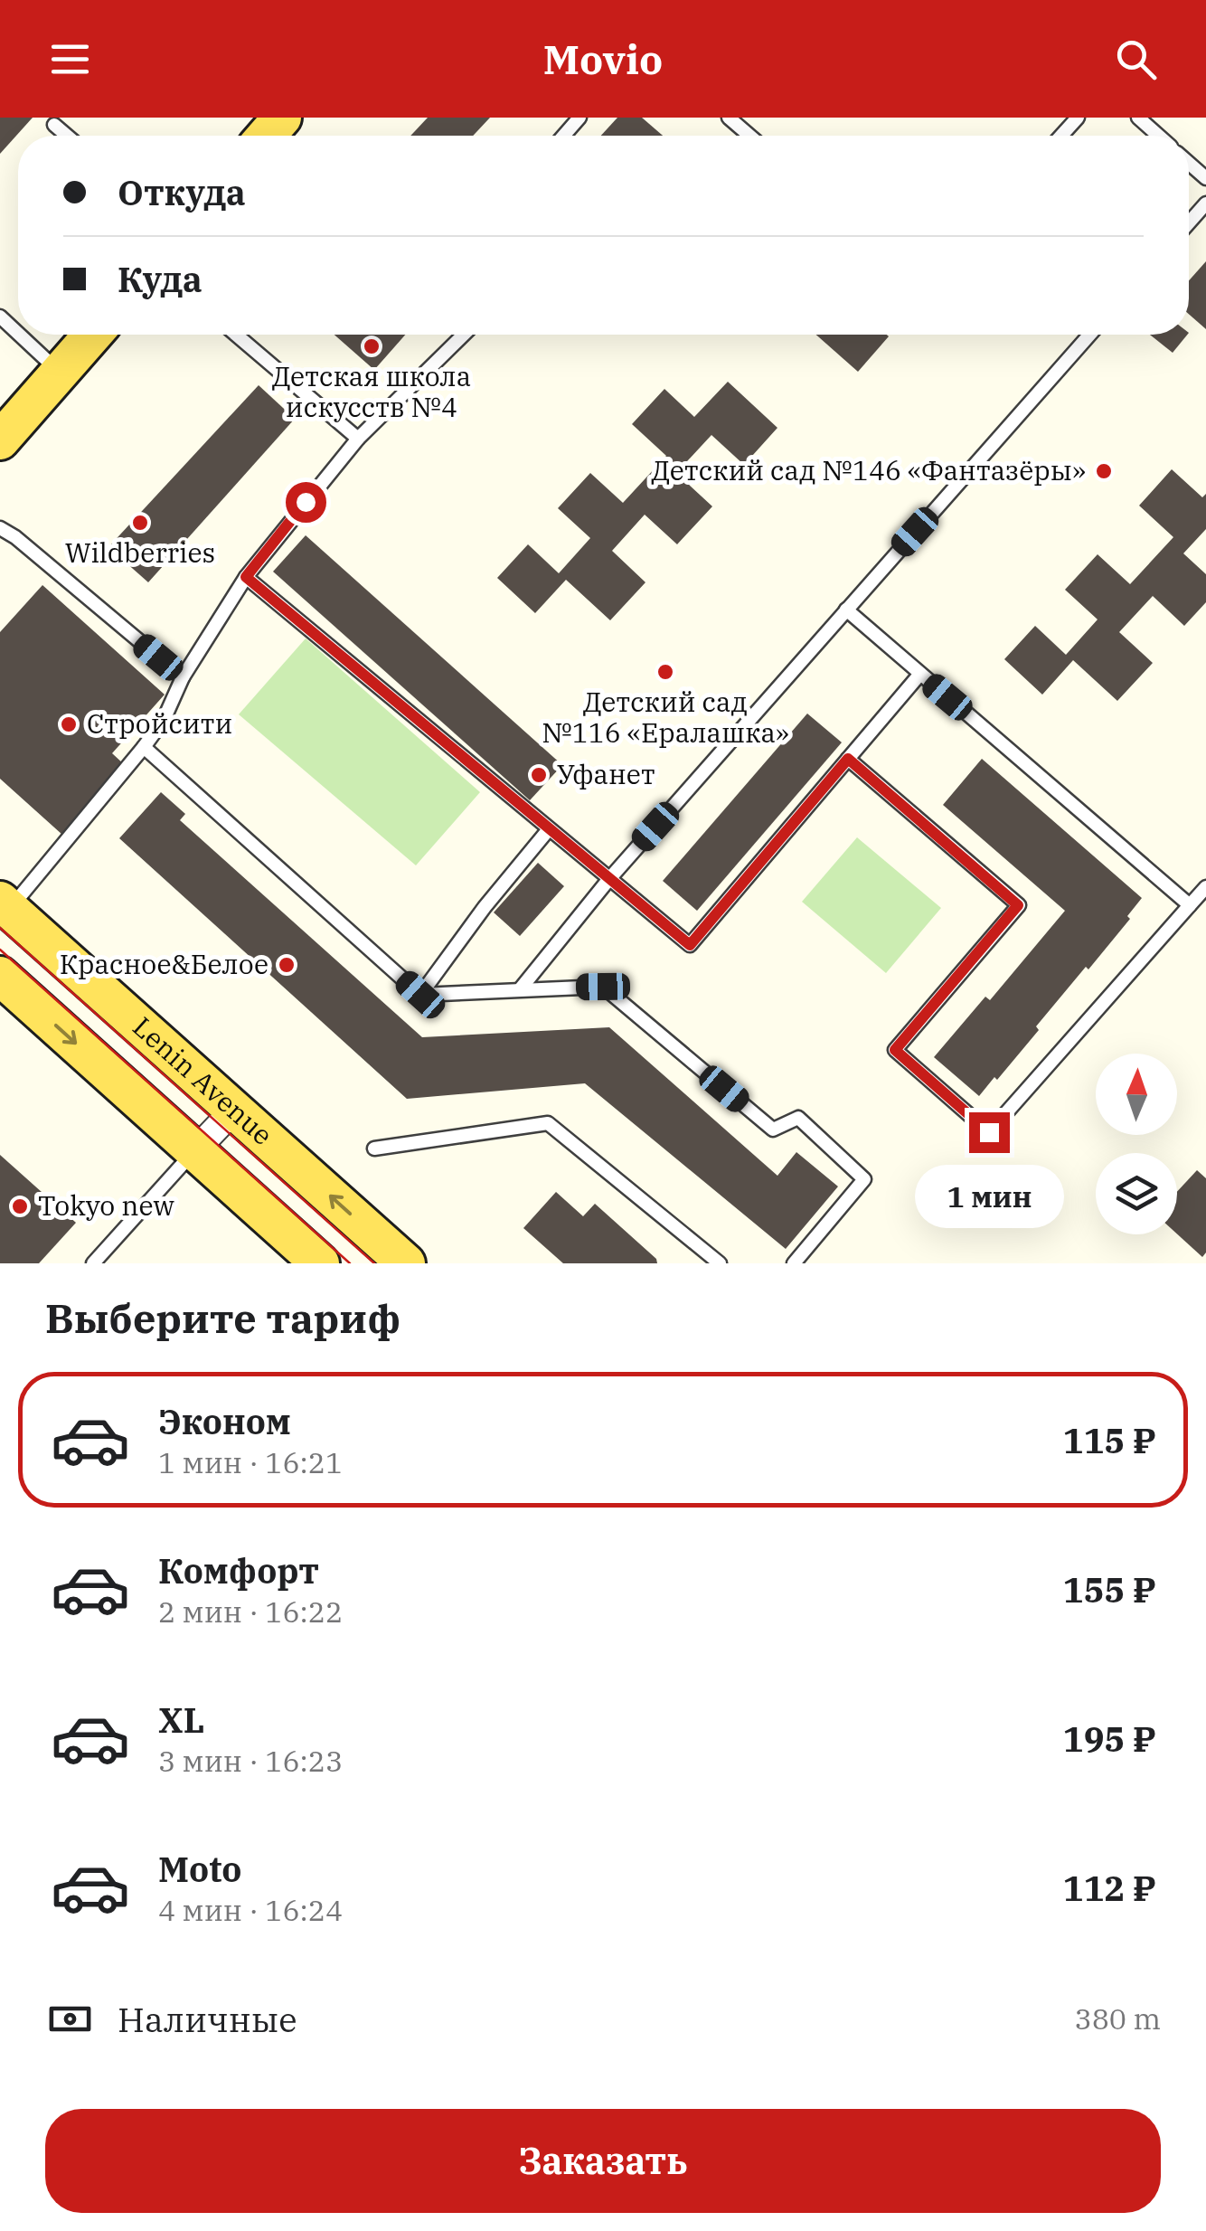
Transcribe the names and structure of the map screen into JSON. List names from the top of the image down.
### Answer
{
  "streets": {
    "main road": ["Lenin Avenue"]
  },
  "places": [
    "Детская школа искусств №4",
    "Детский сад №146 «Фантазёры»",
    "Wildberries",
    "Детский сад №116 «Ералашка»",
    "Стройсити",
    "Уфанет",
    "Красное&Белое",
    "Tokyo new"
  ],
  "north": "top",
  "page": {
    "header": "Movio",
    "banner": ["Откуда", "Куда"],
    "bubble": "1 мин",
    "heading": "Выберите тариф",
    "list": [
      {
        "name": "Эконом",
        "note": "1 мин · 16:21",
        "value": "115 ₽"
      },
      {
        "name": "Комфорт",
        "note": "2 мин · 16:22",
        "value": "155 ₽"
      },
      {
        "name": "XL",
        "note": "3 мин · 16:23",
        "value": "195 ₽"
      },
      {
        "name": "Moto",
        "note": "4 мин · 16:24",
        "value": "112 ₽"
      }
    ],
    "pay": ["Наличные", "380 m"],
    "buttons": "Заказать"
  }
}
